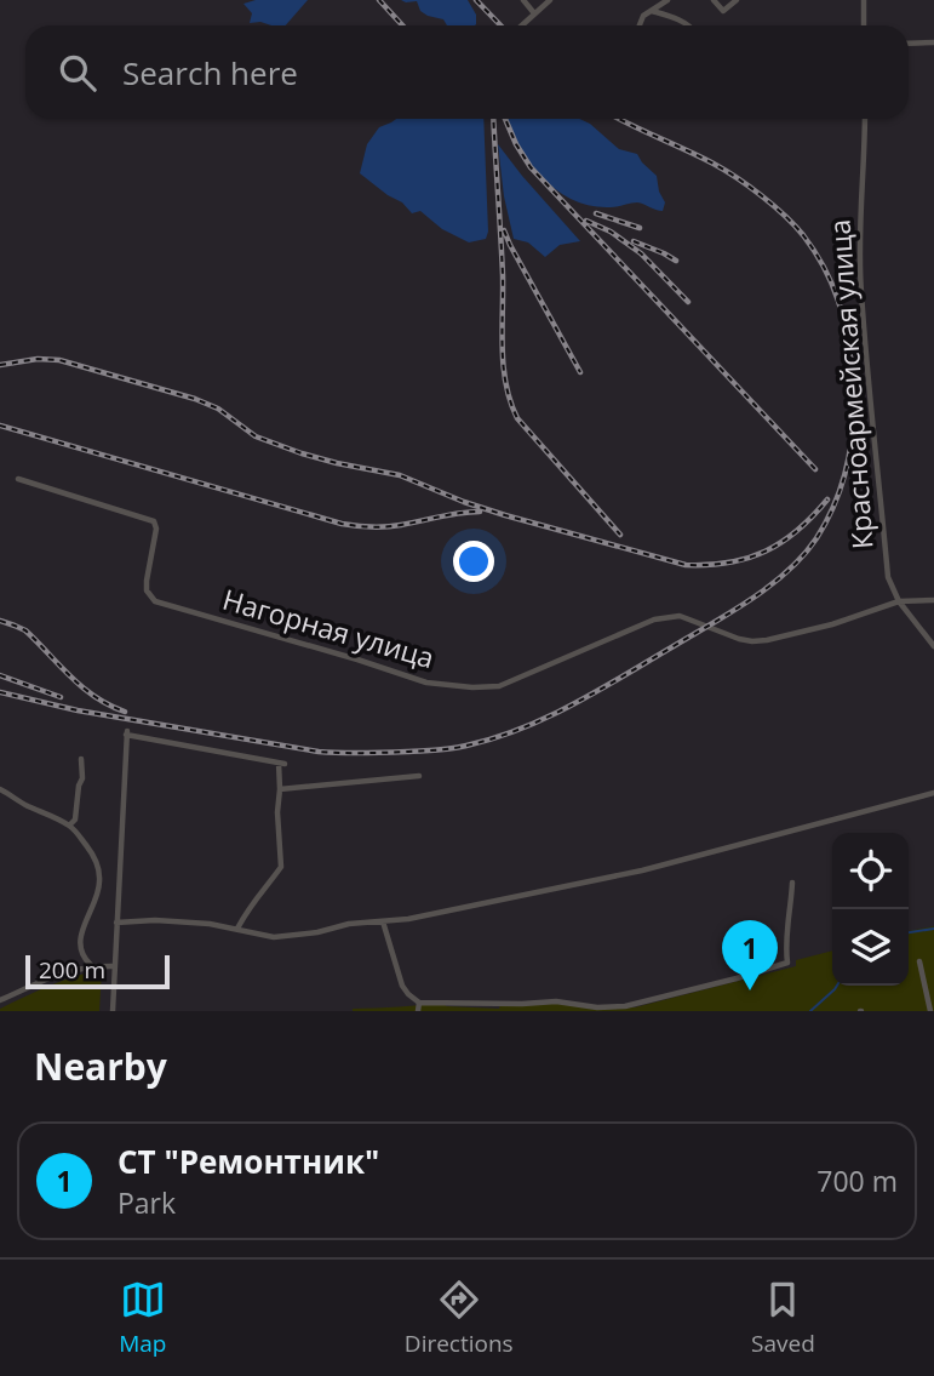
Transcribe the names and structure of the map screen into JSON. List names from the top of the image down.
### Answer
{
  "streets": {
    "street": ["Красноармейская улица", "Нагорная улица"]
  },
  "crossings": [
    ["Красноармейская улица", "Нагорная улица"]
  ],
  "scale_bar": "200 m",
  "page": {
    "search": "Search here",
    "pins": "1",
    "scale": "200 m",
    "heading": "Nearby",
    "list": [
      {
        "mark": "1",
        "name": "СТ \"Ремонтник\"",
        "note": "Park",
        "value": "700 m"
      }
    ],
    "nav": ["Map", "Directions", "Saved"]
  }
}
